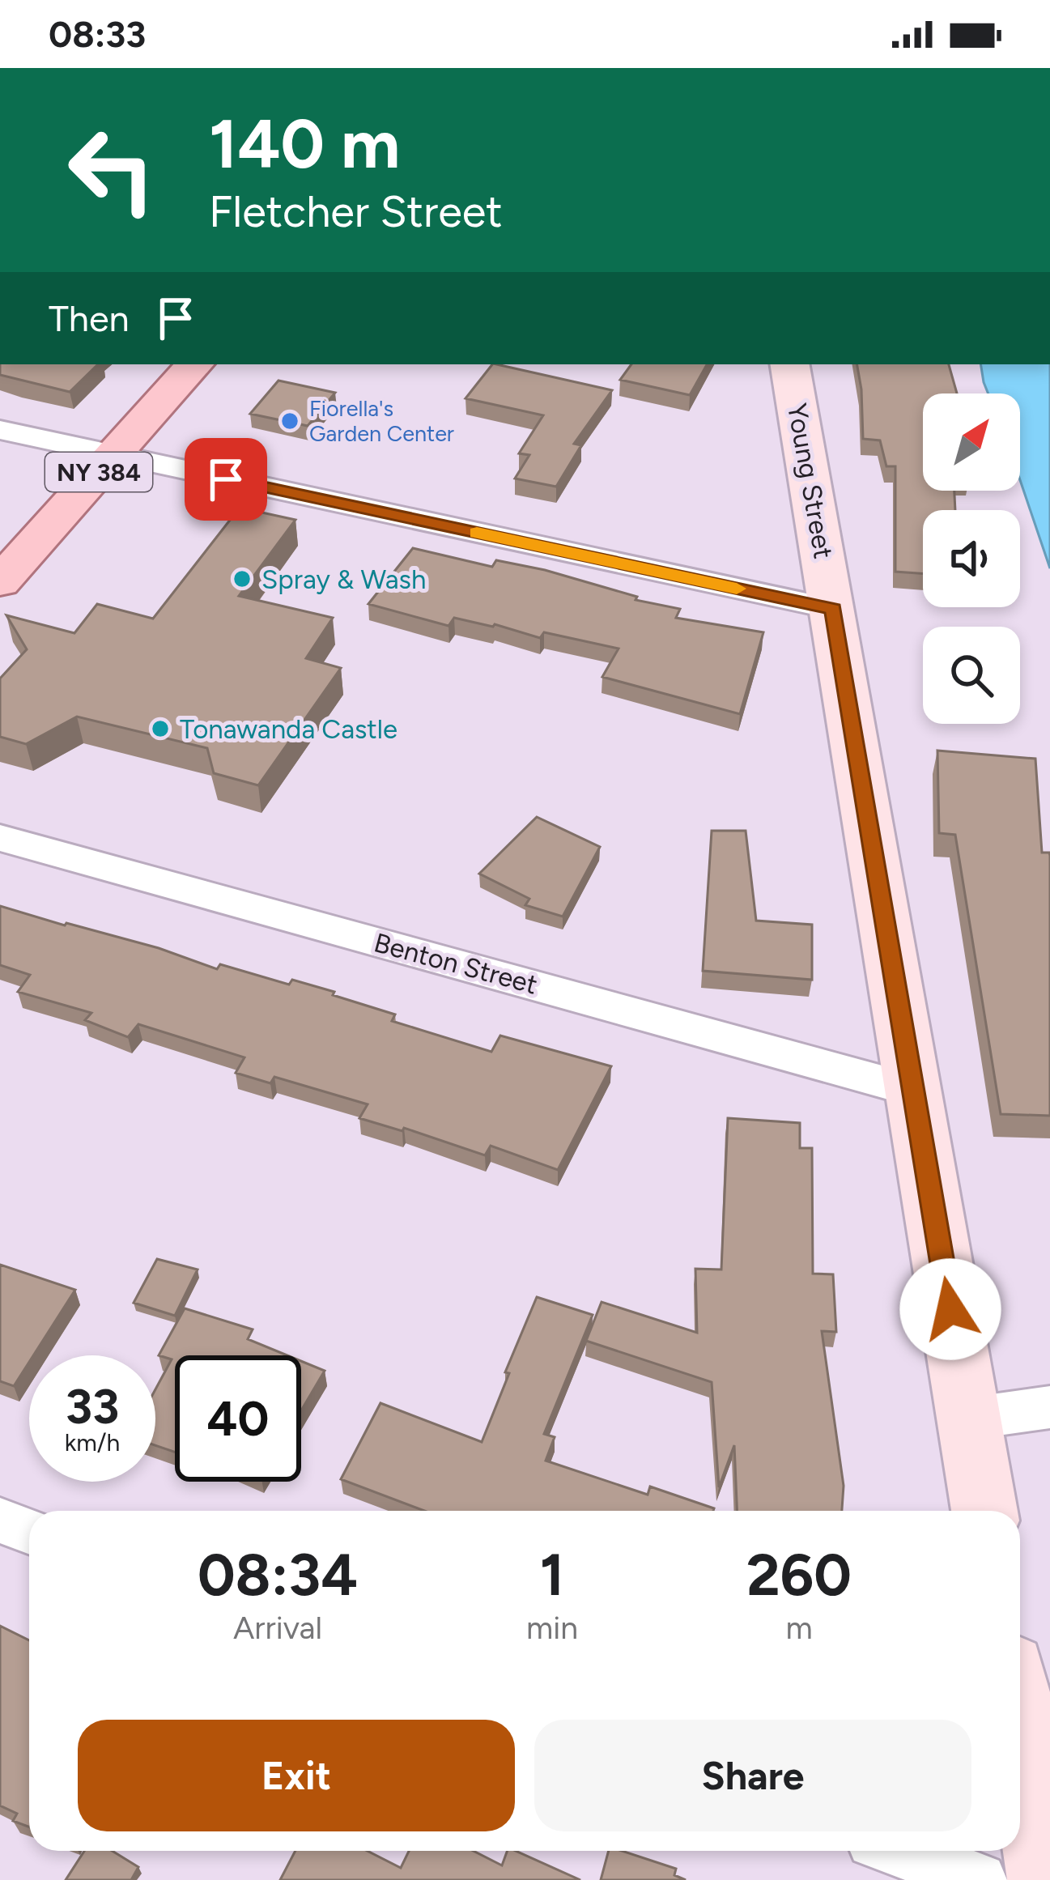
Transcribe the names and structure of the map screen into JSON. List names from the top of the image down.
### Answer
{
  "streets": {
    "main road": ["NY 384"],
    "street": ["Young Street", "Benton Street"]
  },
  "crossings": [
    ["Young Street", "Benton Street"]
  ],
  "places": ["Fiorella's Garden Center", "Spray & Wash", "Tonawanda Castle"],
  "north": "top right",
  "page": {
    "status": "08:33",
    "turn": ["140 m", "Fletcher Street"],
    "then": "Then",
    "speed": "33 km/h",
    "limit": "40",
    "eta": [
      "08:34",
      "Arrival",
      "1",
      "min",
      "260",
      "m"
    ],
    "buttons": ["Exit", "Share"]
  }
}
